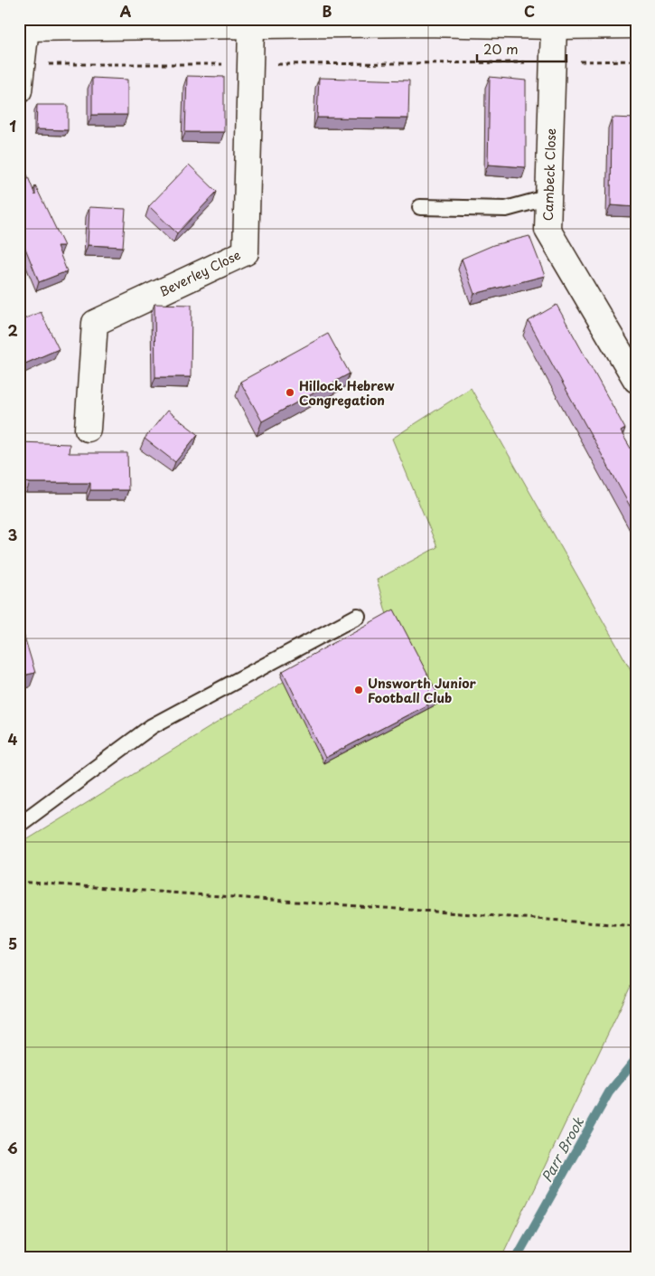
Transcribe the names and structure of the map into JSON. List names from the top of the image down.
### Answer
{
  "streets": {
    "street": ["Cambeck Close", "Beverley Close"]
  },
  "water": ["Parr Brook"],
  "places": ["Hillock Hebrew Congregation", "Unsworth Junior Football Club"],
  "scale_bar": "20 m",
  "grid": {
    "columns": ["A", "B", "C"],
    "rows": [
      "1",
      "2",
      "3",
      "4",
      "5",
      "6"
    ]
  }
}
